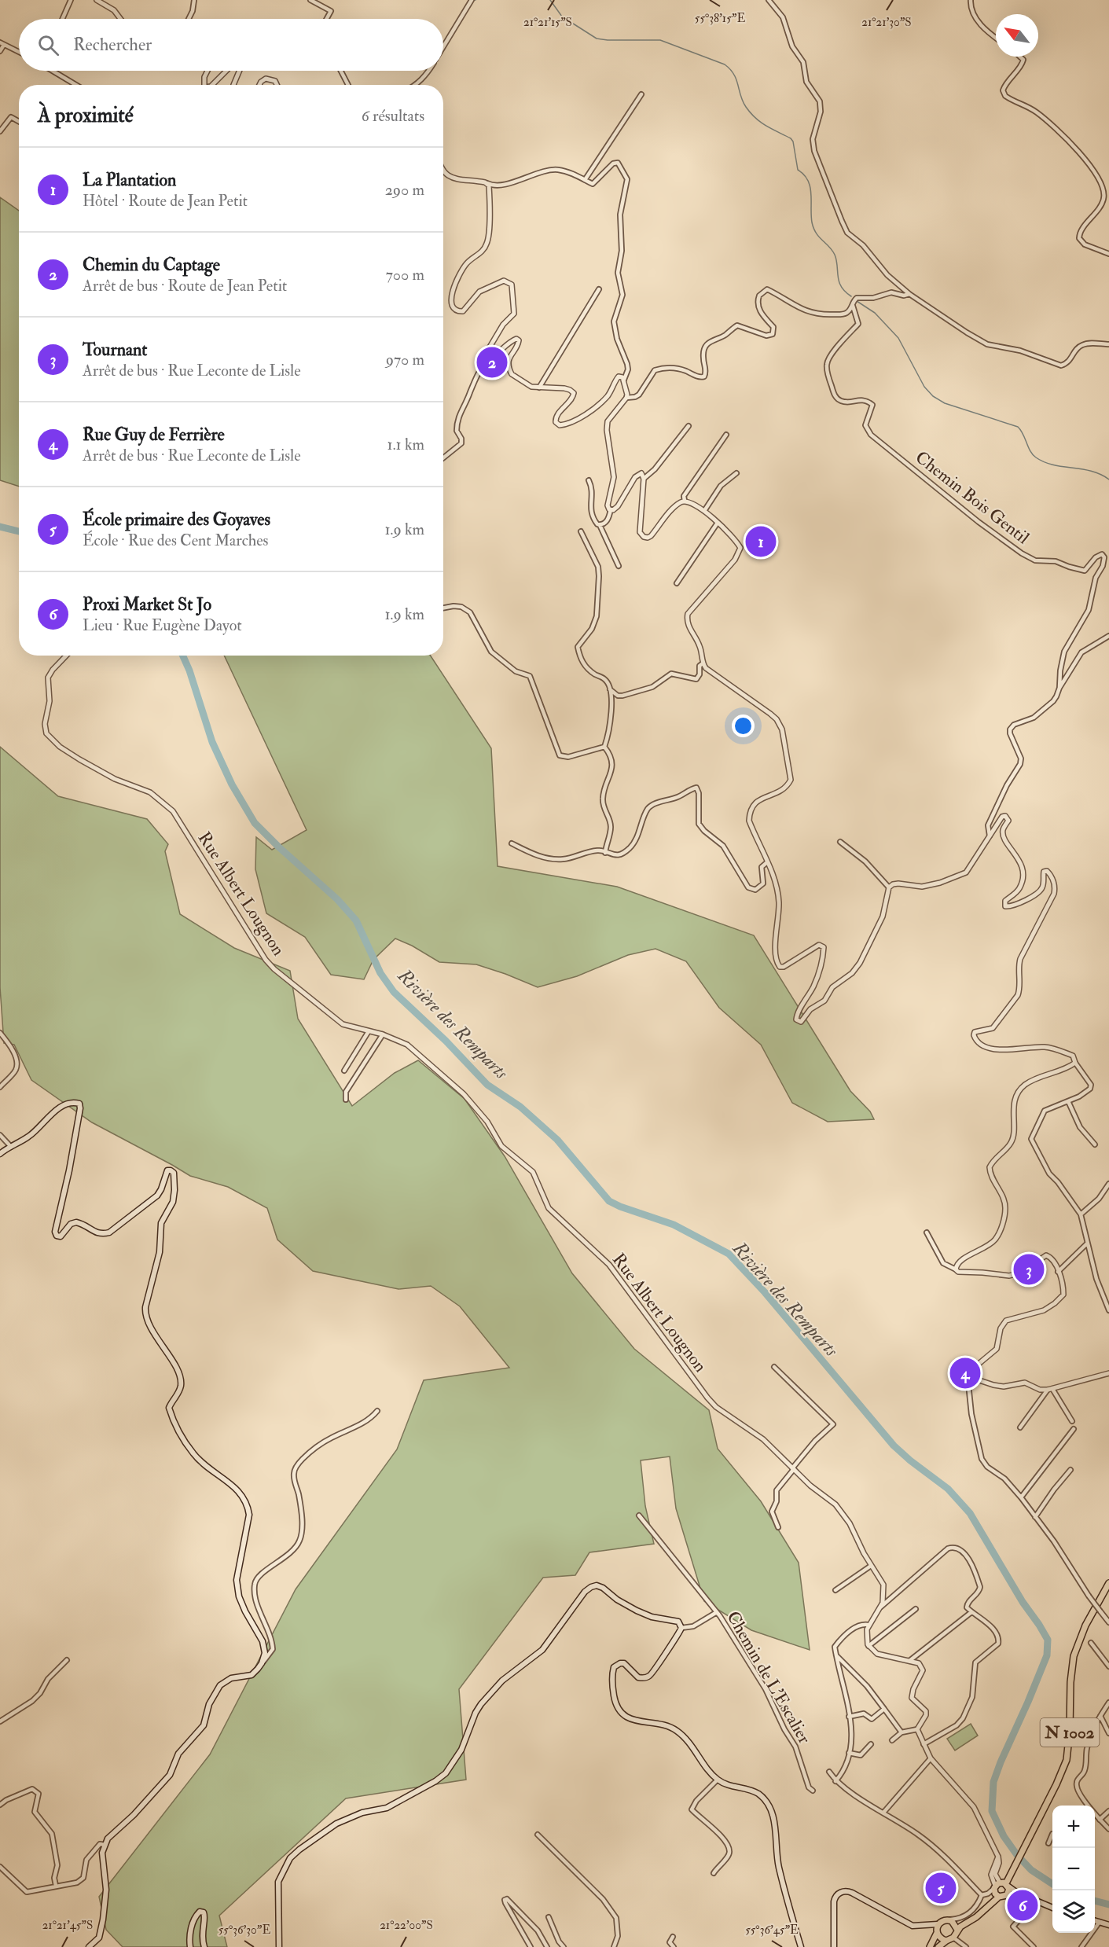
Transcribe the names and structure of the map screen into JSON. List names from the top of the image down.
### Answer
{
  "streets": {
    "main road": ["N 1002"],
    "street": ["Chemin Bois Gentil", "Rue Albert Lougnon", "Chemin de L'Escalier"]
  },
  "water": ["Rivière des Remparts"],
  "north": "top left",
  "page": {
    "search": "Rechercher",
    "heading": ["À proximité", "6 résultats"],
    "list": [
      {
        "mark": "1",
        "name": "La Plantation",
        "note": "Hôtel · Route de Jean Petit",
        "value": "290 m"
      },
      {
        "mark": "2",
        "name": "Chemin du Captage",
        "note": "Arrêt de bus · Route de Jean Petit",
        "value": "700 m"
      },
      {
        "mark": "3",
        "name": "Tournant",
        "note": "Arrêt de bus · Rue Leconte de Lisle",
        "value": "970 m"
      },
      {
        "mark": "4",
        "name": "Rue Guy de Ferrière",
        "note": "Arrêt de bus · Rue Leconte de Lisle",
        "value": "1.1 km"
      },
      {
        "mark": "5",
        "name": "École primaire des Goyaves",
        "note": "École · Rue des Cent Marches",
        "value": "1.9 km"
      },
      {
        "mark": "6",
        "name": "Proxi Market St Jo",
        "note": "Lieu · Rue Eugène Dayot",
        "value": "1.9 km"
      }
    ],
    "pins": [
      "2",
      "1",
      "3",
      "4",
      "5",
      "6"
    ],
    "map_buttons": ["+", "−"]
  },
  "coordinates": [
    "55°38'15\"E",
    "21°21'15\"S",
    "21°21'30\"S",
    "21°21'45\"S",
    "21°22'00\"S",
    "55°36'30\"E",
    "55°36'45\"E"
  ]
}
